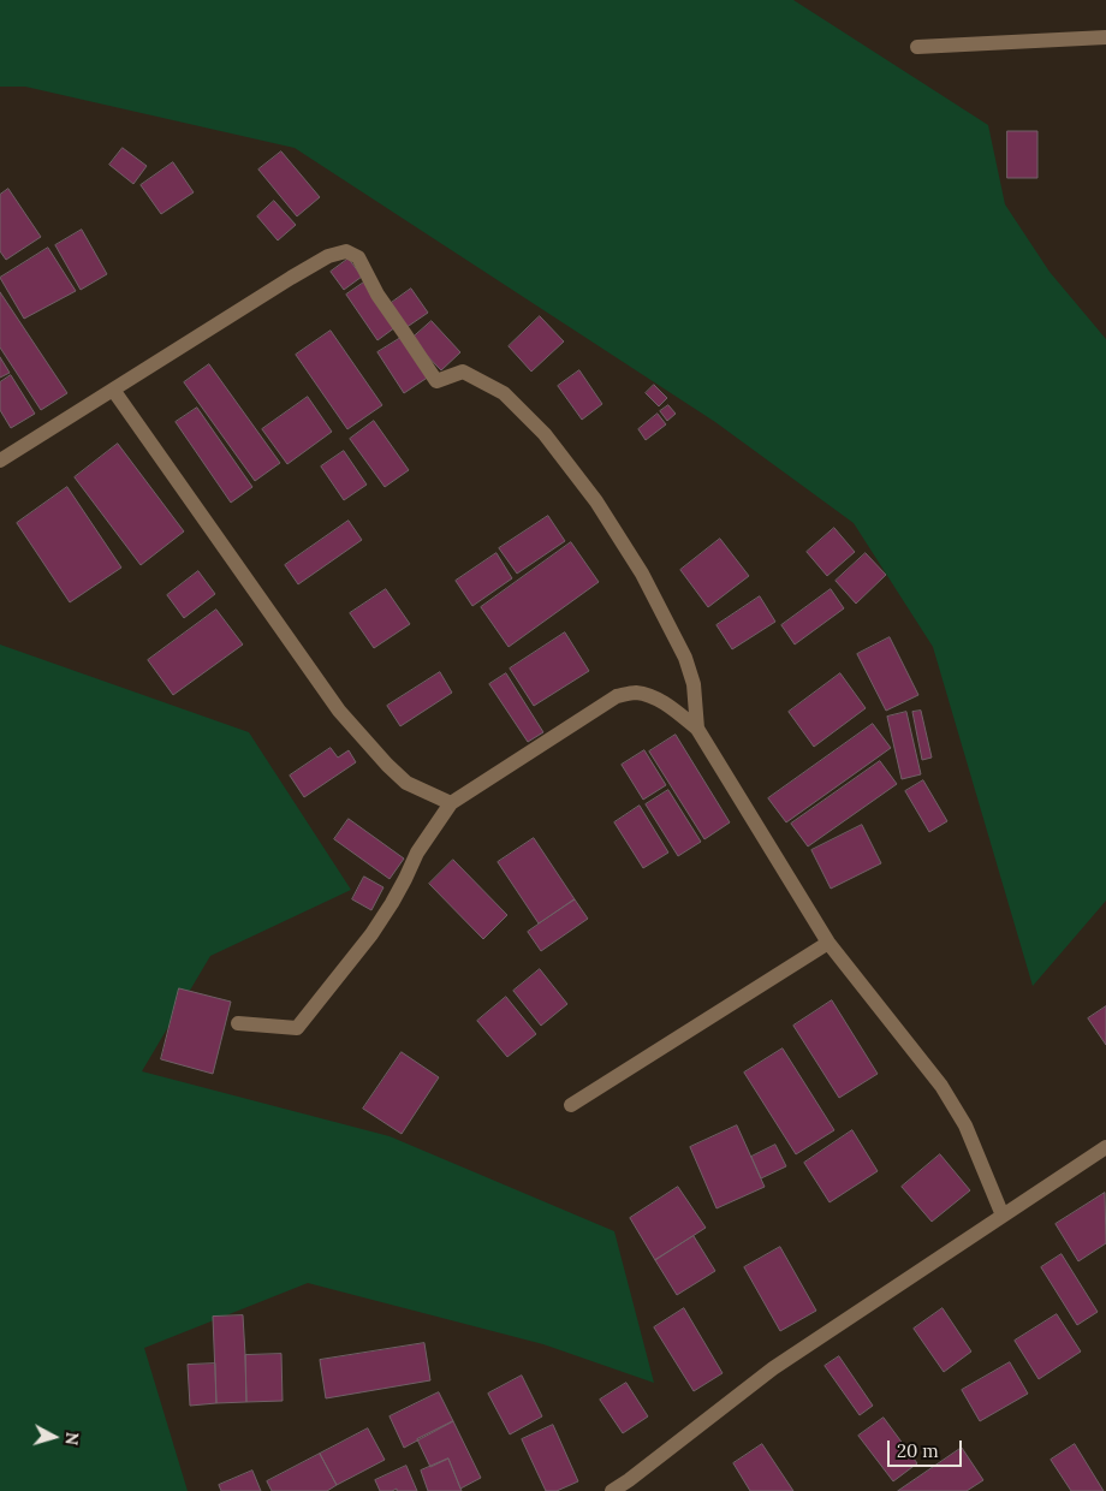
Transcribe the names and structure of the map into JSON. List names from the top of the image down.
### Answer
{
  "scale_bar": "20 m",
  "north": "right"
}
